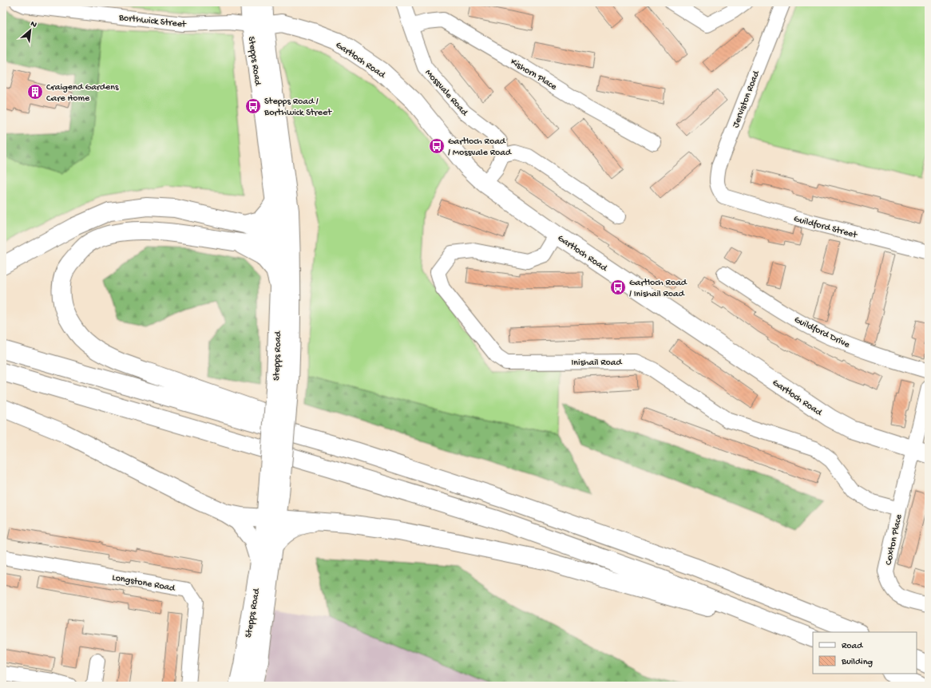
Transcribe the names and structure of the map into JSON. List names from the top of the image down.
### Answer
{
  "streets": {
    "main road": ["Gartloch Road", "Stepps Road"],
    "street": [
      "Borthwick Street",
      "Kishorn Place",
      "Mossvale Road",
      "Jerviston Road",
      "Guildford Street",
      "Guildford Drive",
      "Inishail Road",
      "Coxton Place",
      "Longstone Road"
    ]
  },
  "crossings": [
    ["Borthwick Street", "Gartloch Road"],
    ["Borthwick Street", "Stepps Road"],
    ["Gartloch Road", "Stepps Road"],
    ["Gartloch Road", "Inishail Road"],
    ["Gartloch Road", "Coxton Place"],
    ["Kishorn Place", "Mossvale Road"],
    ["Jerviston Road", "Guildford Street"],
    ["Inishail Road", "Coxton Place"]
  ],
  "places": {
    "building": ["Craigend Gardens Care Home"],
    "bus stop": ["Stepps Road / Borthwick Street", "Gartloch Road / Mossvale Road", "Gartloch Road / Inishail Road"]
  },
  "legend": ["Road", "Building"],
  "north": "top right"
}
